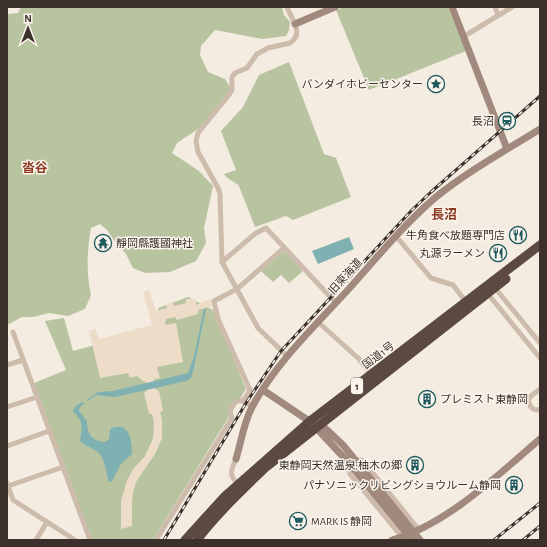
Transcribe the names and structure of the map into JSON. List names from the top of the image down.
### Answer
{
  "streets": {
    "highway": ["国道1号", "1"],
    "street": ["旧東海道"]
  },
  "crossings": [
    ["旧東海道", "国道1号"]
  ],
  "districts": ["沓谷", "長沼"],
  "places": {
    "place": ["バンダイホビーセンター"],
    "station": ["長沼"],
    "restaurant": ["牛角食べ放題専門店", "丸源ラーメン"],
    "temple": ["靜岡縣護國神社"],
    "building": ["プレミスト東静岡", "東静岡天然温泉;柚木の郷", "パナソニックリビングショウルーム静岡"],
    "supermarket": ["MARK IS 静岡"]
  },
  "north": "top"
}
